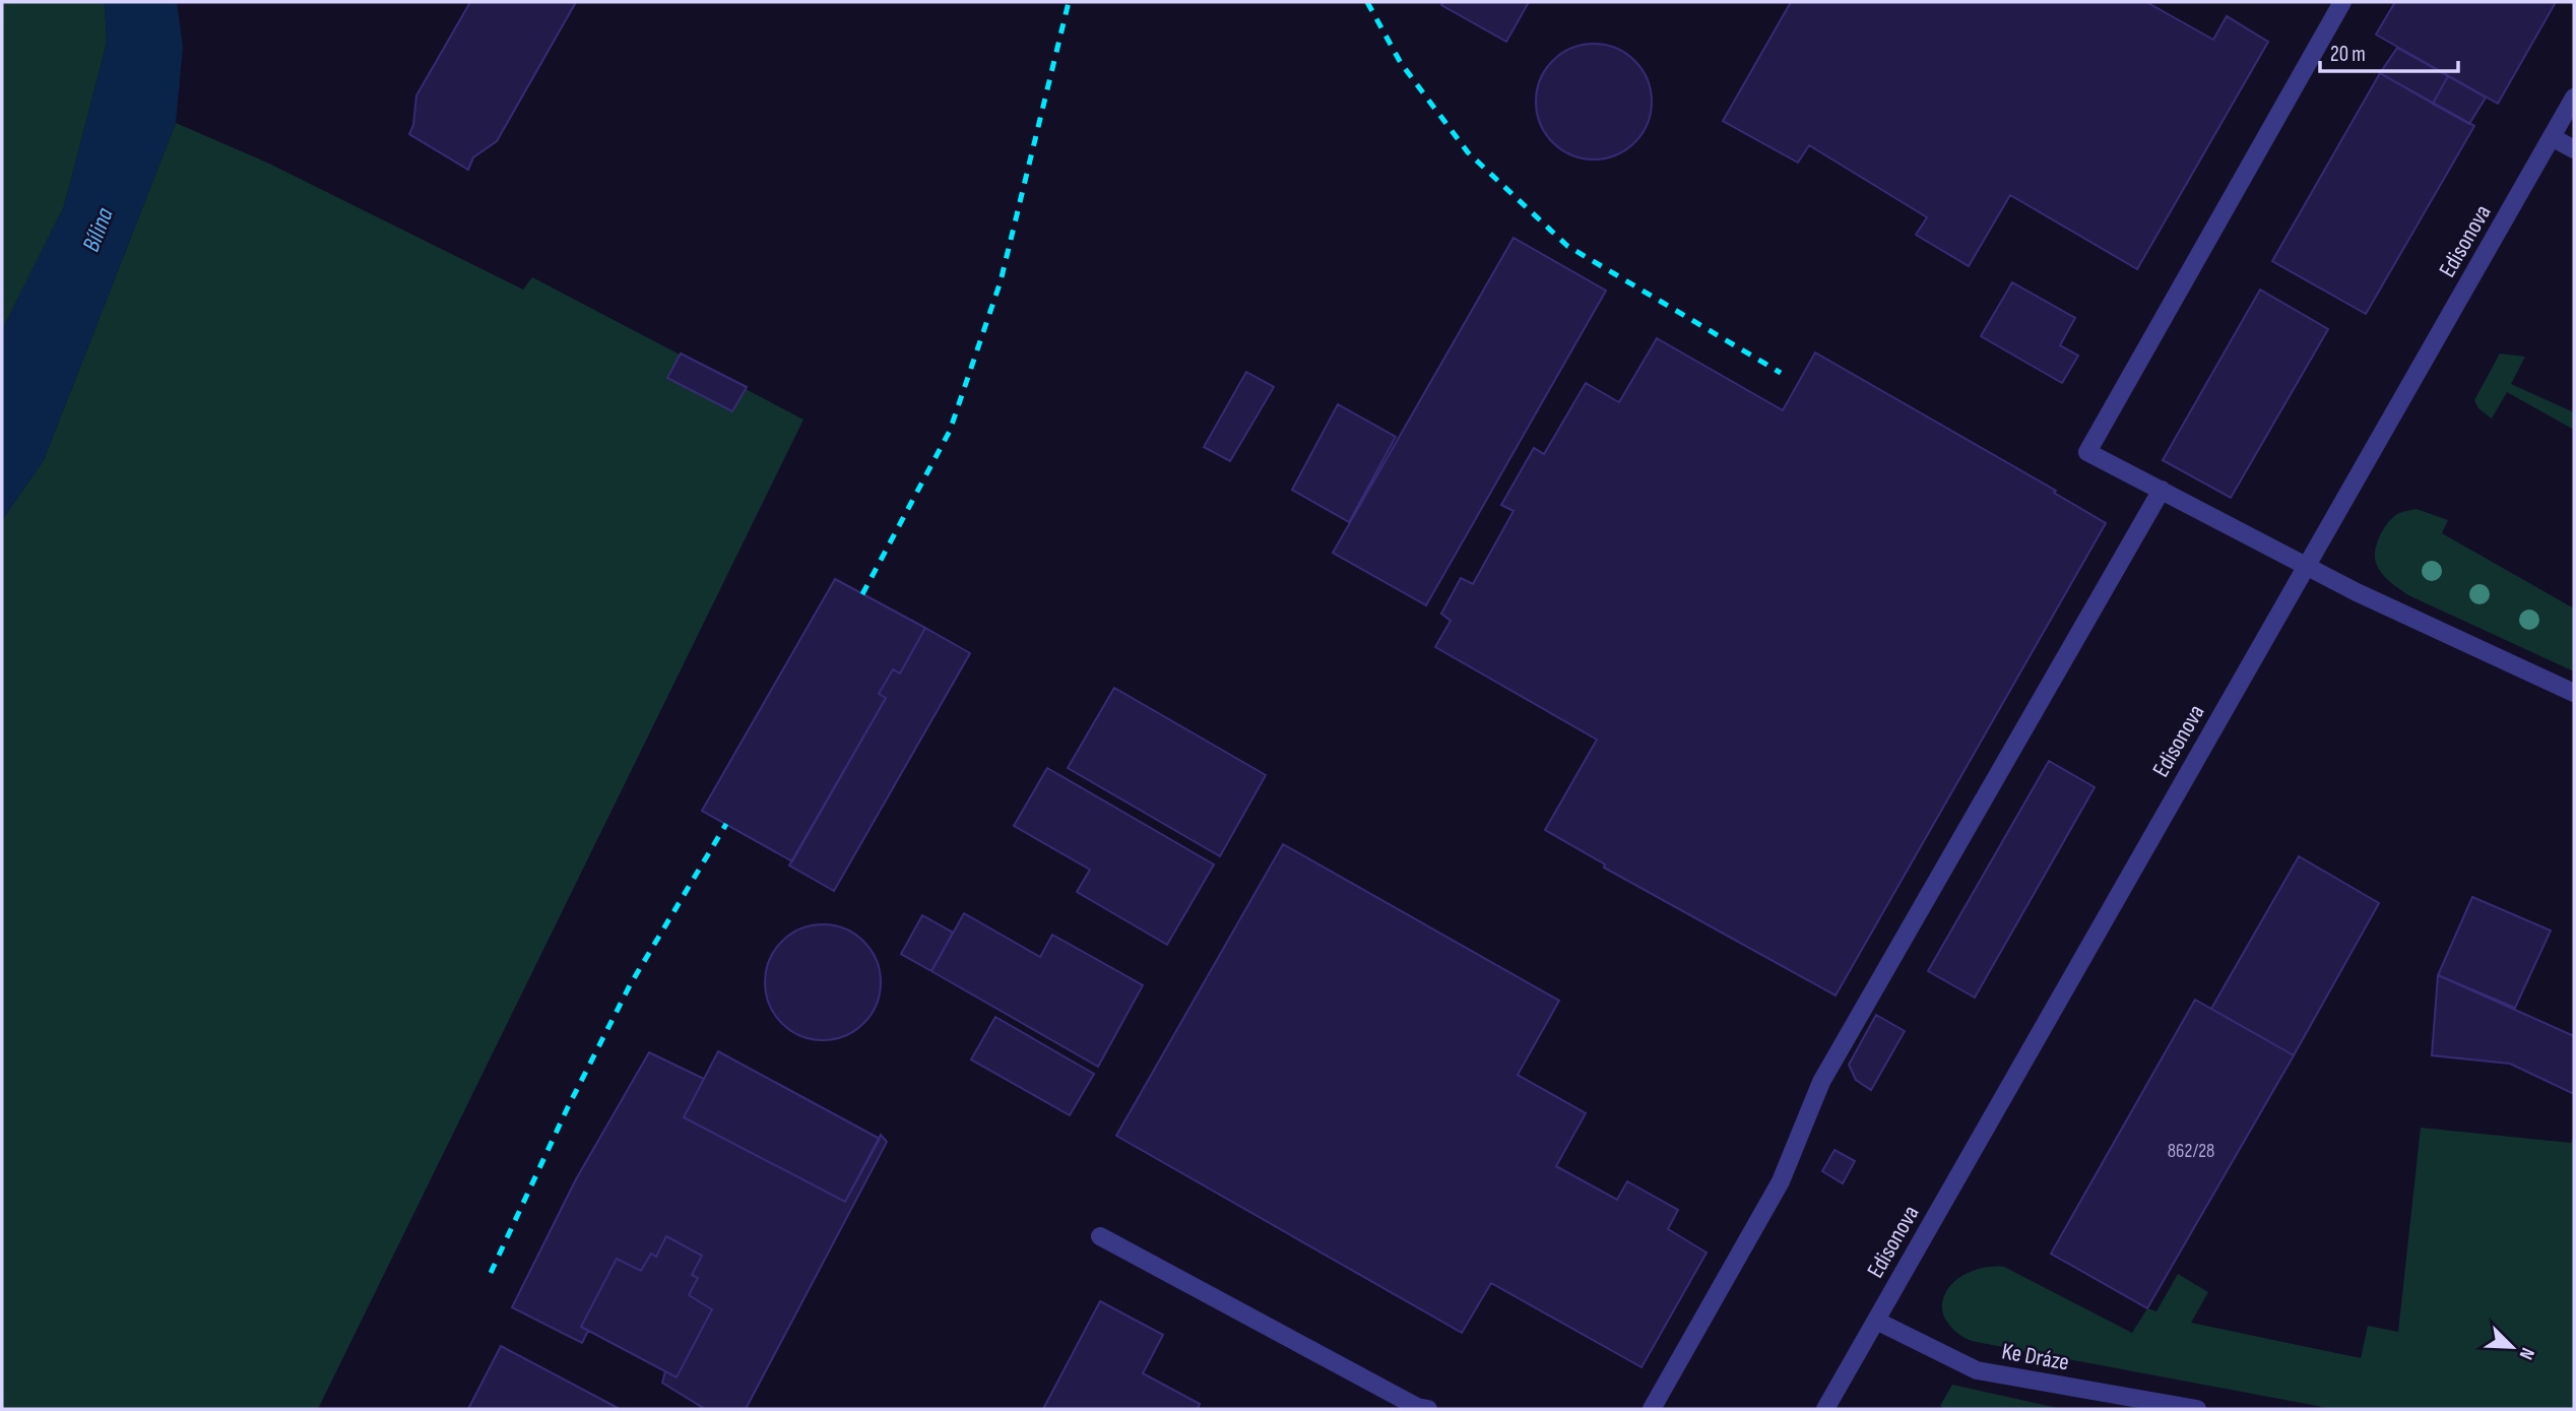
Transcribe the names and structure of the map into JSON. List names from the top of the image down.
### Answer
{
  "streets": {
    "street": ["Edisonova", "Ke Dráze"]
  },
  "crossings": [
    ["Edisonova", "Ke Dráze"]
  ],
  "water": ["Bílina"],
  "house_numbers": ["862/28"],
  "scale_bar": "20 m",
  "north": "bottom right"
}
